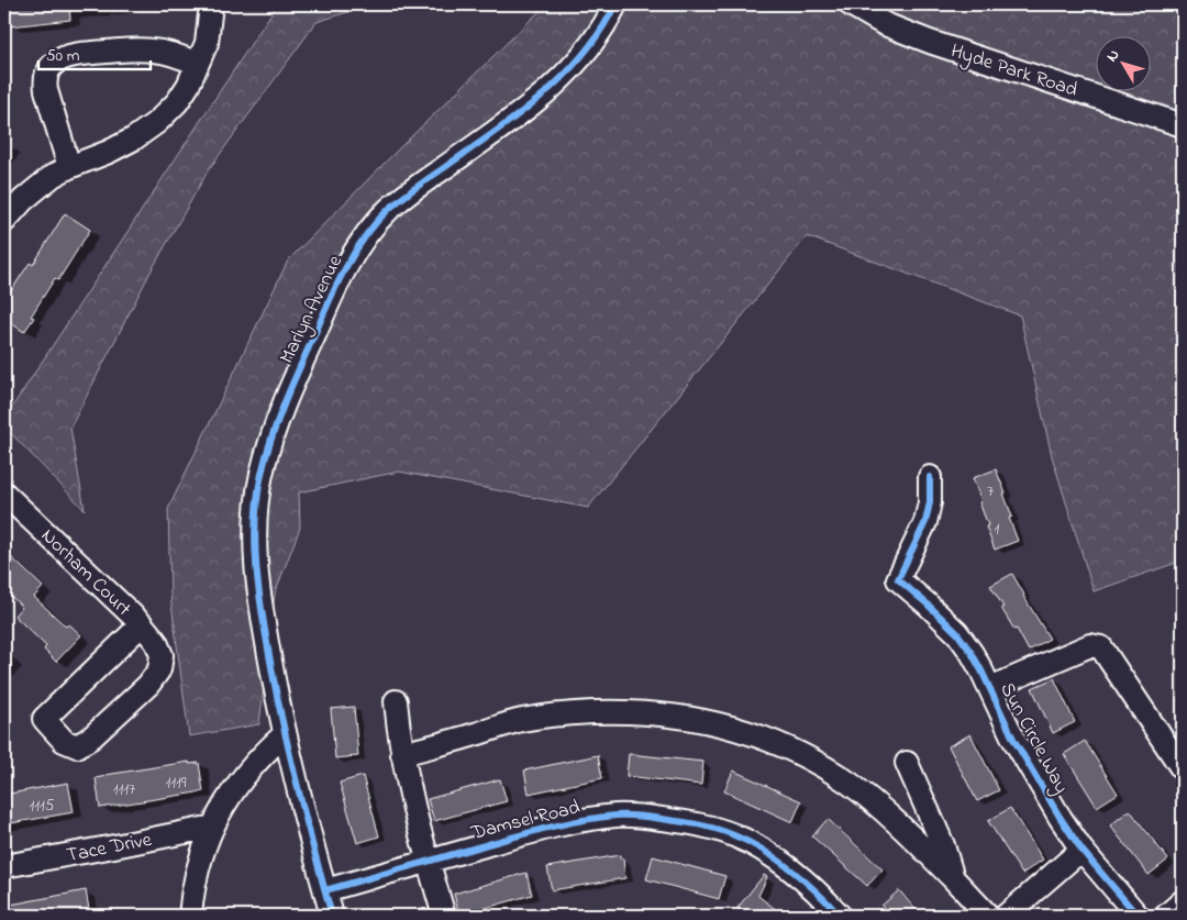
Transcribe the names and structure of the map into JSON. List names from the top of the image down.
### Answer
{
  "streets": {
    "street": [
      "Hyde Park Road",
      "Marlyn Avenue",
      "Norham Court",
      "Sun Circle Way",
      "Damsel Road",
      "Tace Drive"
    ]
  },
  "crossings": [
    ["Marlyn Avenue", "Damsel Road"]
  ],
  "house_numbers": [
    "7",
    "1",
    "1119",
    "1117",
    "1115"
  ],
  "scale_bar": "50 m",
  "north": "top left"
}
